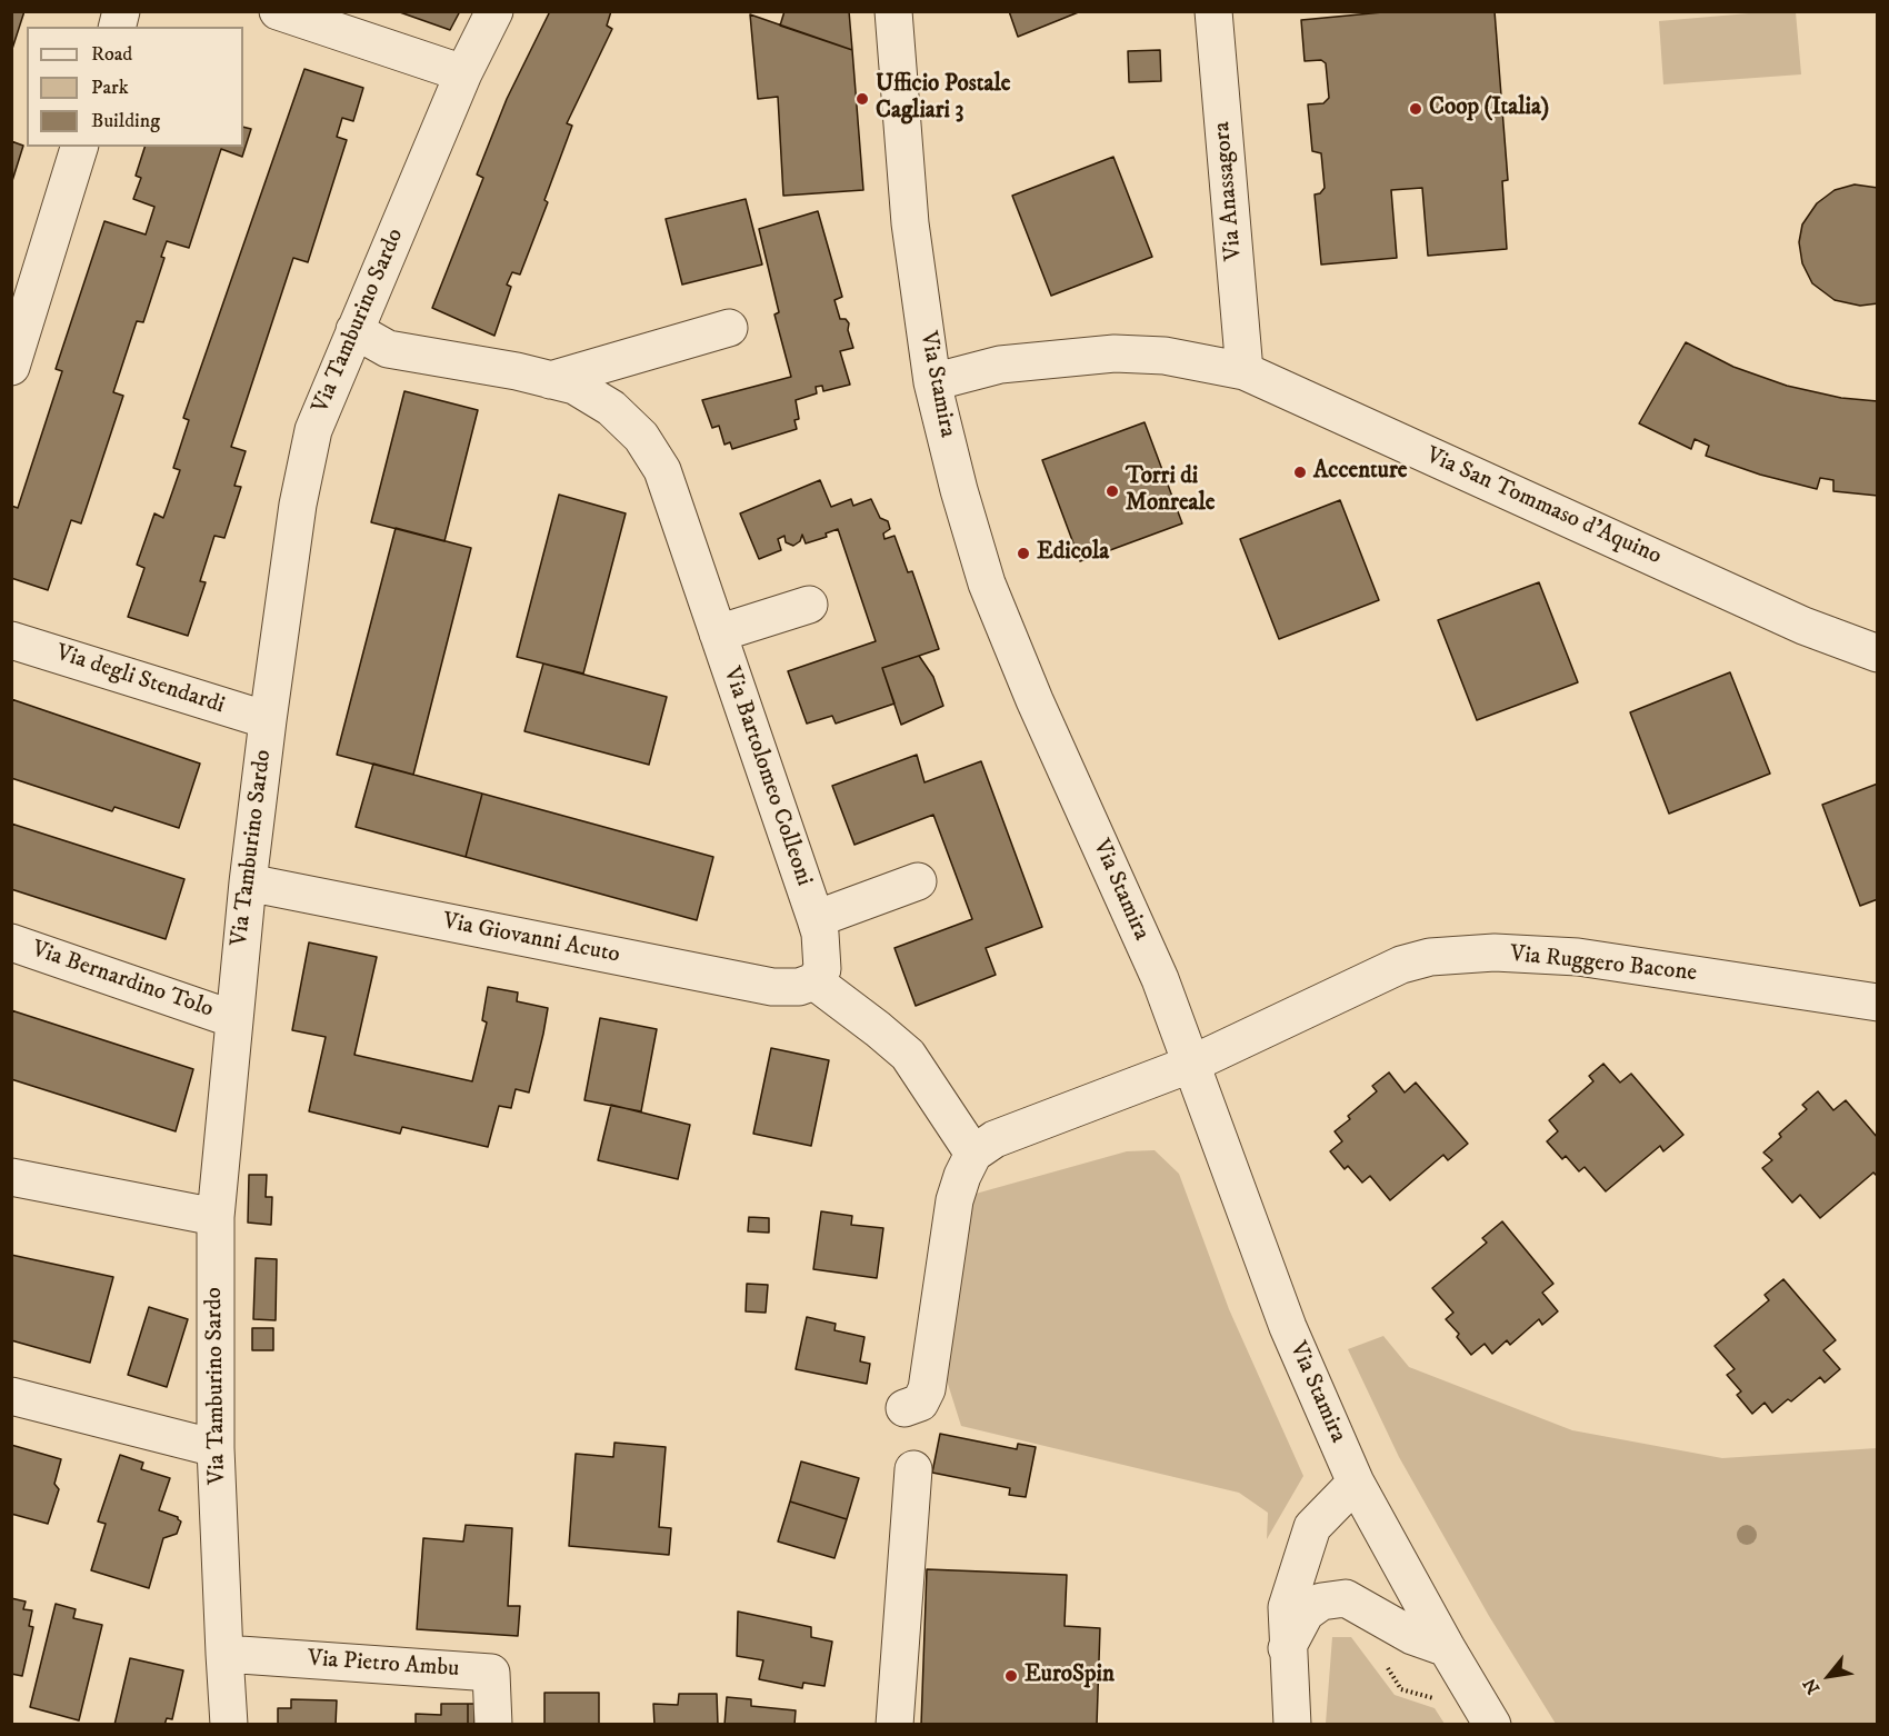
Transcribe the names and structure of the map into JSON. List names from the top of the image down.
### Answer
{
  "streets": {
    "street": [
      "Via Anassagora",
      "Via Tamburino Sardo",
      "Via Stamira",
      "Via San Tommaso d'Aquino",
      "Via degli Stendardi",
      "Via Bartolomeo Colleoni",
      "Via Giovanni Acuto",
      "Via Ruggero Bacone",
      "Via Bernardino Tolo",
      "Via Pietro Ambu"
    ]
  },
  "crossings": [
    ["Via Anassagora", "Via San Tommaso d'Aquino"],
    ["Via Tamburino Sardo", "Via degli Stendardi"],
    ["Via Tamburino Sardo", "Via Bartolomeo Colleoni"],
    ["Via Tamburino Sardo", "Via Giovanni Acuto"],
    ["Via Tamburino Sardo", "Via Bernardino Tolo"],
    ["Via Tamburino Sardo", "Via Pietro Ambu"],
    ["Via Stamira", "Via San Tommaso d'Aquino"],
    ["Via Stamira", "Via Ruggero Bacone"],
    ["Via Bartolomeo Colleoni", "Via Giovanni Acuto"]
  ],
  "places": [
    "Ufficio Postale Cagliari 3",
    "Coop (Italia)",
    "Accenture",
    "Torri di Monreale",
    "Edicola",
    "EuroSpin"
  ],
  "legend": ["Road", "Park", "Building"],
  "north": "bottom left"
}
